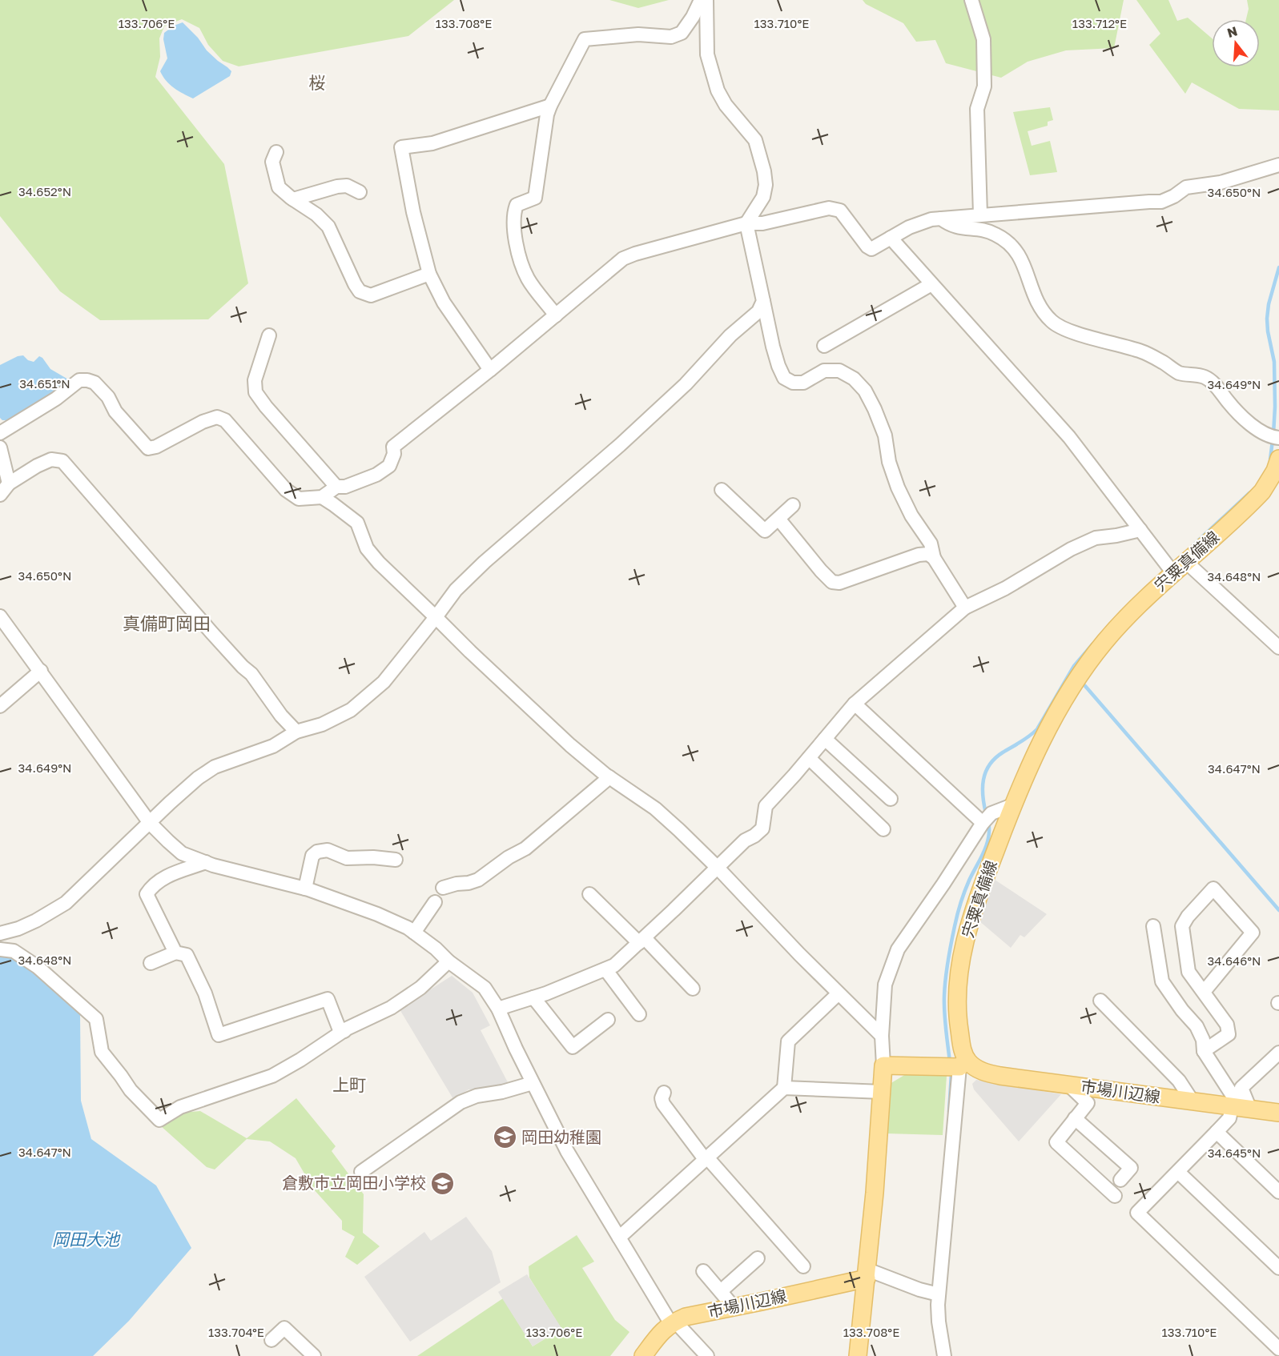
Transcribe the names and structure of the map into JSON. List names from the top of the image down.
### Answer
{
  "streets": {
    "main road": ["宍粟真備線", "市場川辺線"]
  },
  "crossings": [
    ["宍粟真備線", "市場川辺線"]
  ],
  "districts": ["桜", "真備町岡田", "上町"],
  "water": ["岡田大池"],
  "places": {
    "school or university": ["岡田幼稚園", "倉敷市立岡田小学校"]
  },
  "north": "top",
  "coordinates": [
    "133.706°E",
    "133.708°E",
    "133.710°E",
    "133.712°E",
    "34.652°N",
    "34.650°N",
    "34.651°N",
    "34.649°N",
    "34.648°N",
    "34.647°N",
    "34.646°N",
    "34.645°N",
    "133.704°E"
  ]
}
